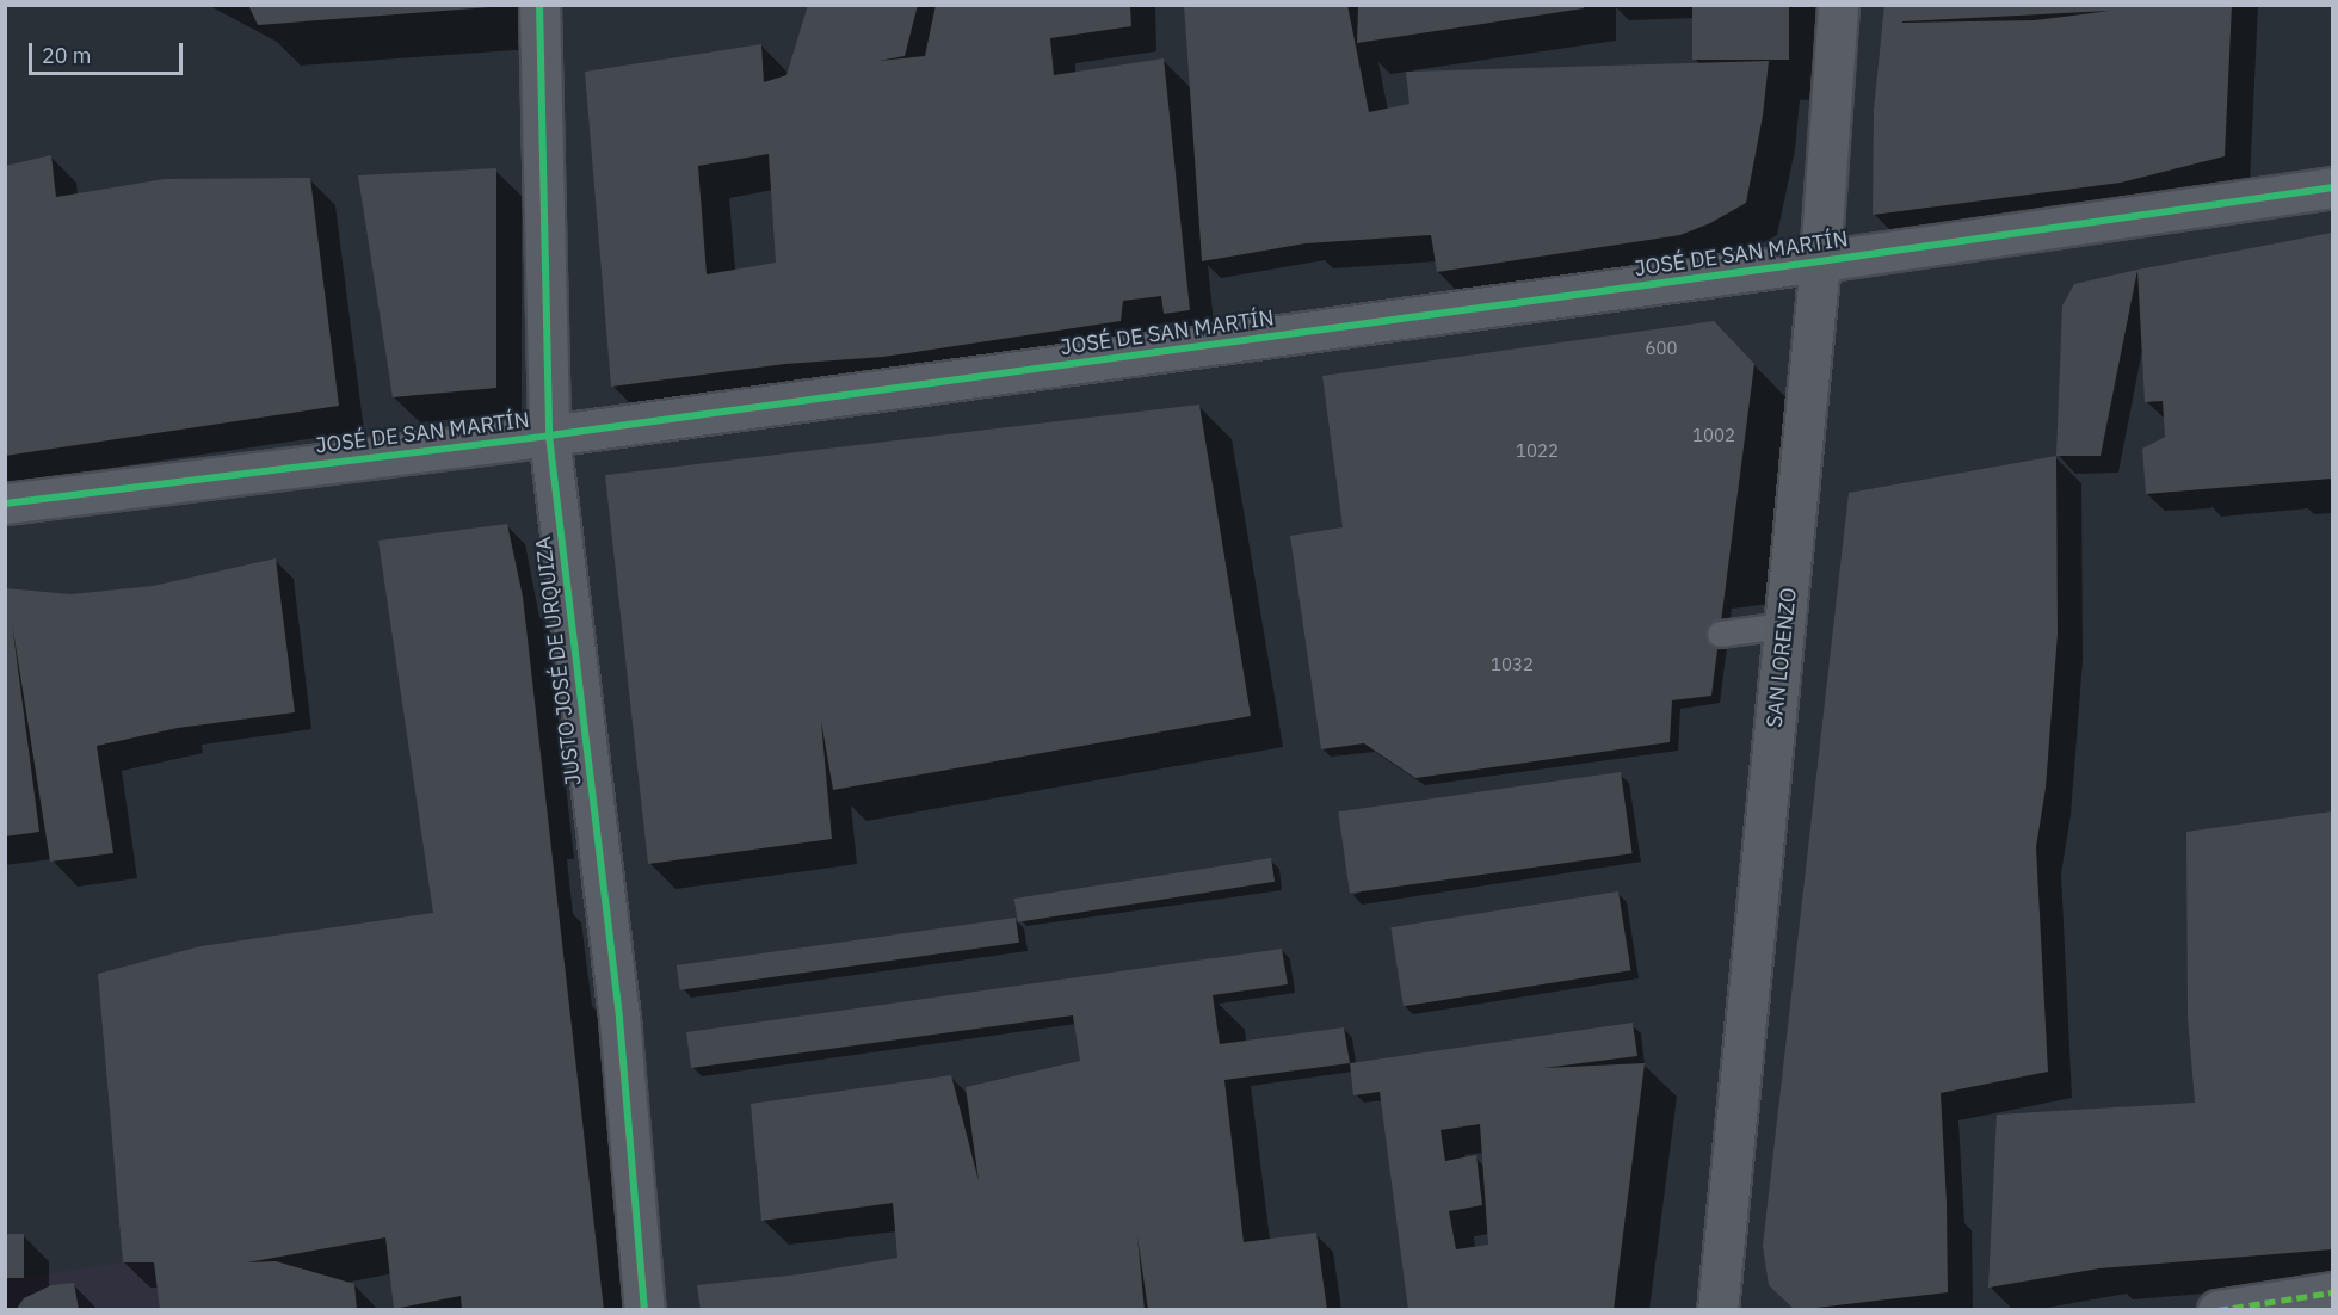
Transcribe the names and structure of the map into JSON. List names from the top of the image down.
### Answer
{
  "streets": {
    "main road": ["SAN LORENZO"],
    "street": ["JOSÉ DE SAN MARTÍN", "JUSTO JOSÉ DE URQUIZA"]
  },
  "crossings": [
    ["JOSÉ DE SAN MARTÍN", "SAN LORENZO"],
    ["JOSÉ DE SAN MARTÍN", "JUSTO JOSÉ DE URQUIZA"]
  ],
  "house_numbers": [
    "600",
    "1002",
    "1022",
    "1032"
  ],
  "scale_bar": "20 m"
}
